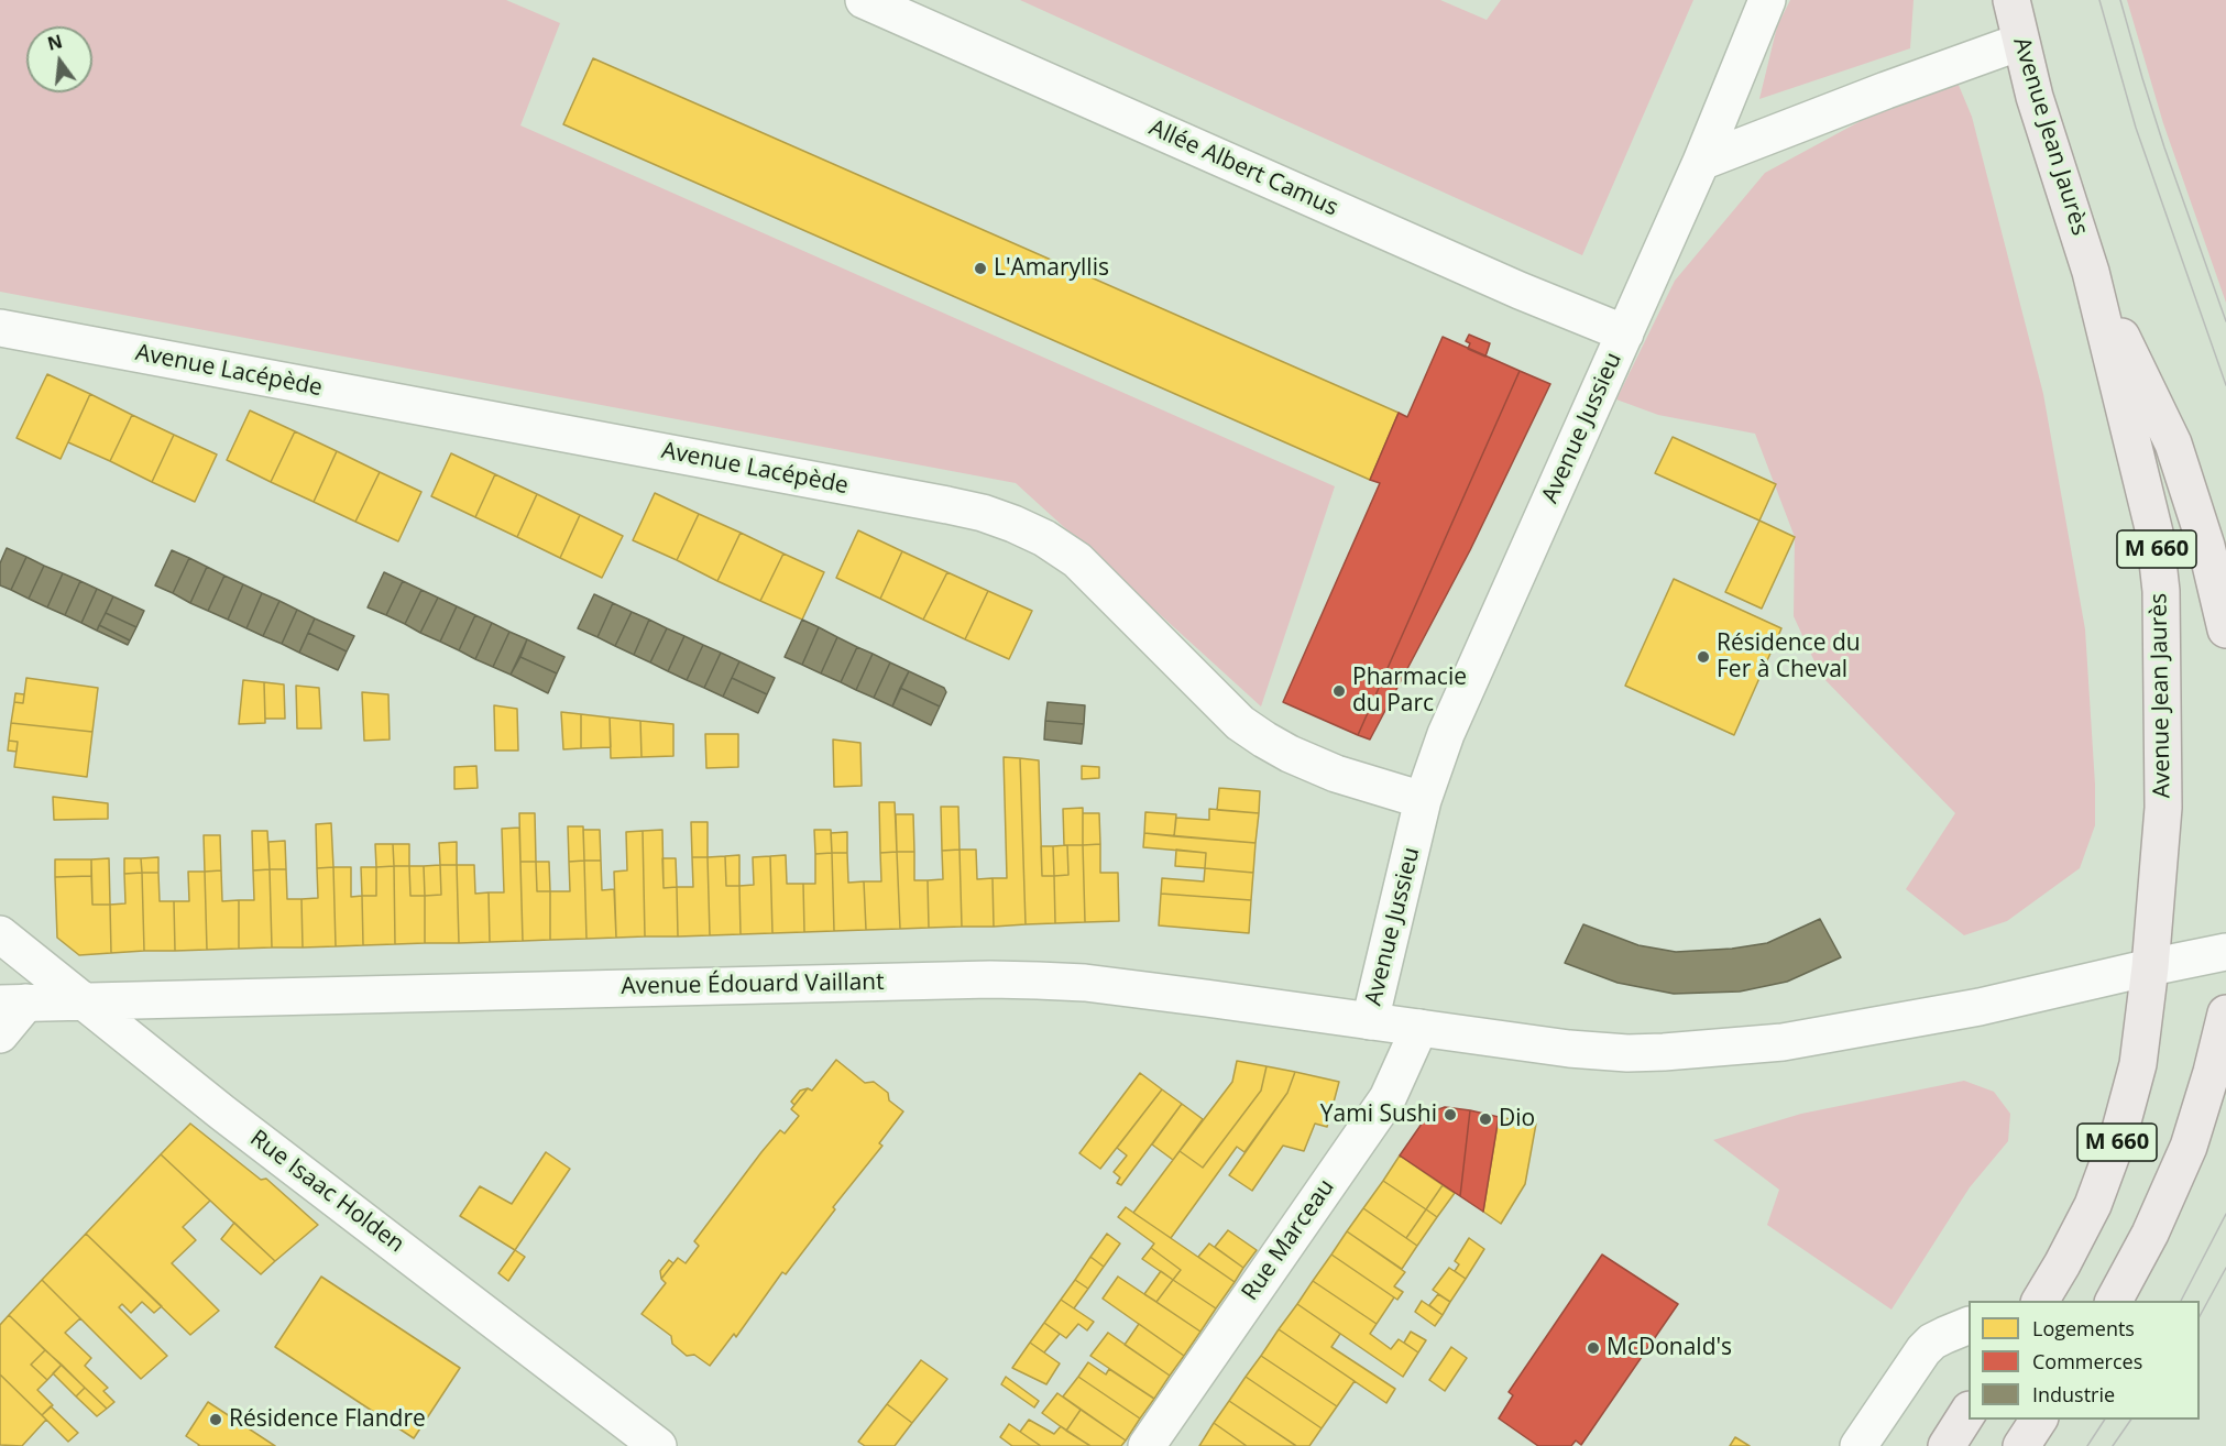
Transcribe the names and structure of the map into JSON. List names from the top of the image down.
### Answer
{
  "streets": {
    "main road": ["Avenue Jean Jaurès", "M 660"],
    "street": [
      "Allée Albert Camus",
      "Avenue Lacépède",
      "Avenue Jussieu",
      "Avenue Édouard Vaillant",
      "Rue Isaac Holden",
      "Rue Marceau"
    ]
  },
  "crossings": [
    ["Avenue Jean Jaurès", "M 660"],
    ["Avenue Jean Jaurès", "Avenue Édouard Vaillant"],
    ["Allée Albert Camus", "Avenue Jussieu"],
    ["Avenue Lacépède", "Avenue Jussieu"],
    ["Avenue Jussieu", "Avenue Édouard Vaillant"],
    ["M 660", "Avenue Édouard Vaillant"],
    ["Avenue Édouard Vaillant", "Rue Isaac Holden"],
    ["Avenue Édouard Vaillant", "Rue Marceau"]
  ],
  "places": [
    "L'Amaryllis",
    "Résidence du Fer à Cheval",
    "Pharmacie du Parc",
    "Yami Sushi",
    "Dio",
    "McDonald's",
    "Résidence Flandre"
  ],
  "legend": ["Logements", "Commerces", "Industrie"],
  "north": "top"
}
